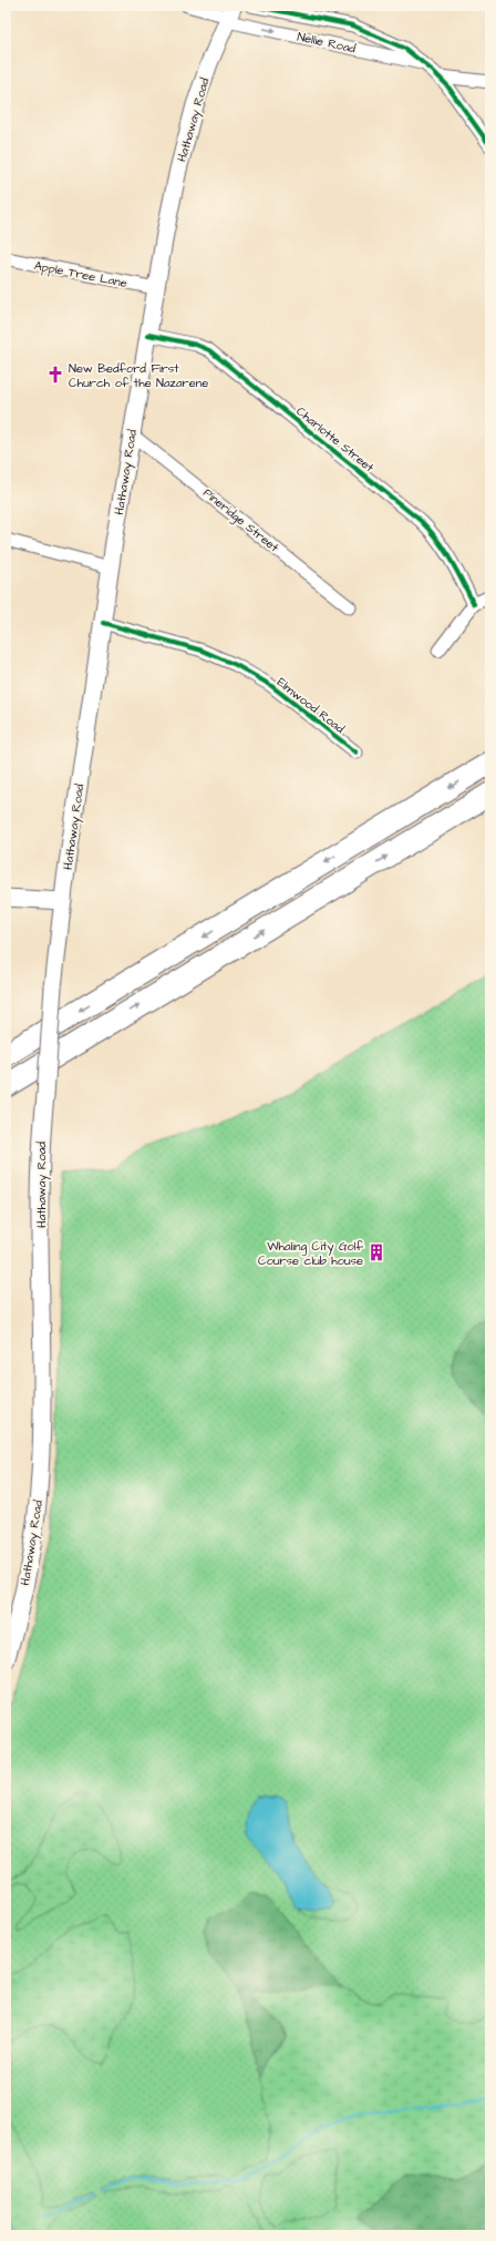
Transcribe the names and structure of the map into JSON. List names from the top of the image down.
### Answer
{
  "streets": {
    "main road": ["Hathaway Road"],
    "street": [
      "Nellie Road",
      "Apple Tree Lane",
      "Charlotte Street",
      "Pineridge Street",
      "Elmwood Road"
    ]
  },
  "crossings": [
    ["Nellie Road", "Hathaway Road"],
    ["Hathaway Road", "Apple Tree Lane"],
    ["Hathaway Road", "Charlotte Street"],
    ["Hathaway Road", "Pineridge Street"],
    ["Hathaway Road", "Elmwood Road"]
  ],
  "places": {
    "church": ["New Bedford First Church of the Nazarene"],
    "building": ["Whaling City Golf Course club house"]
  }
}
